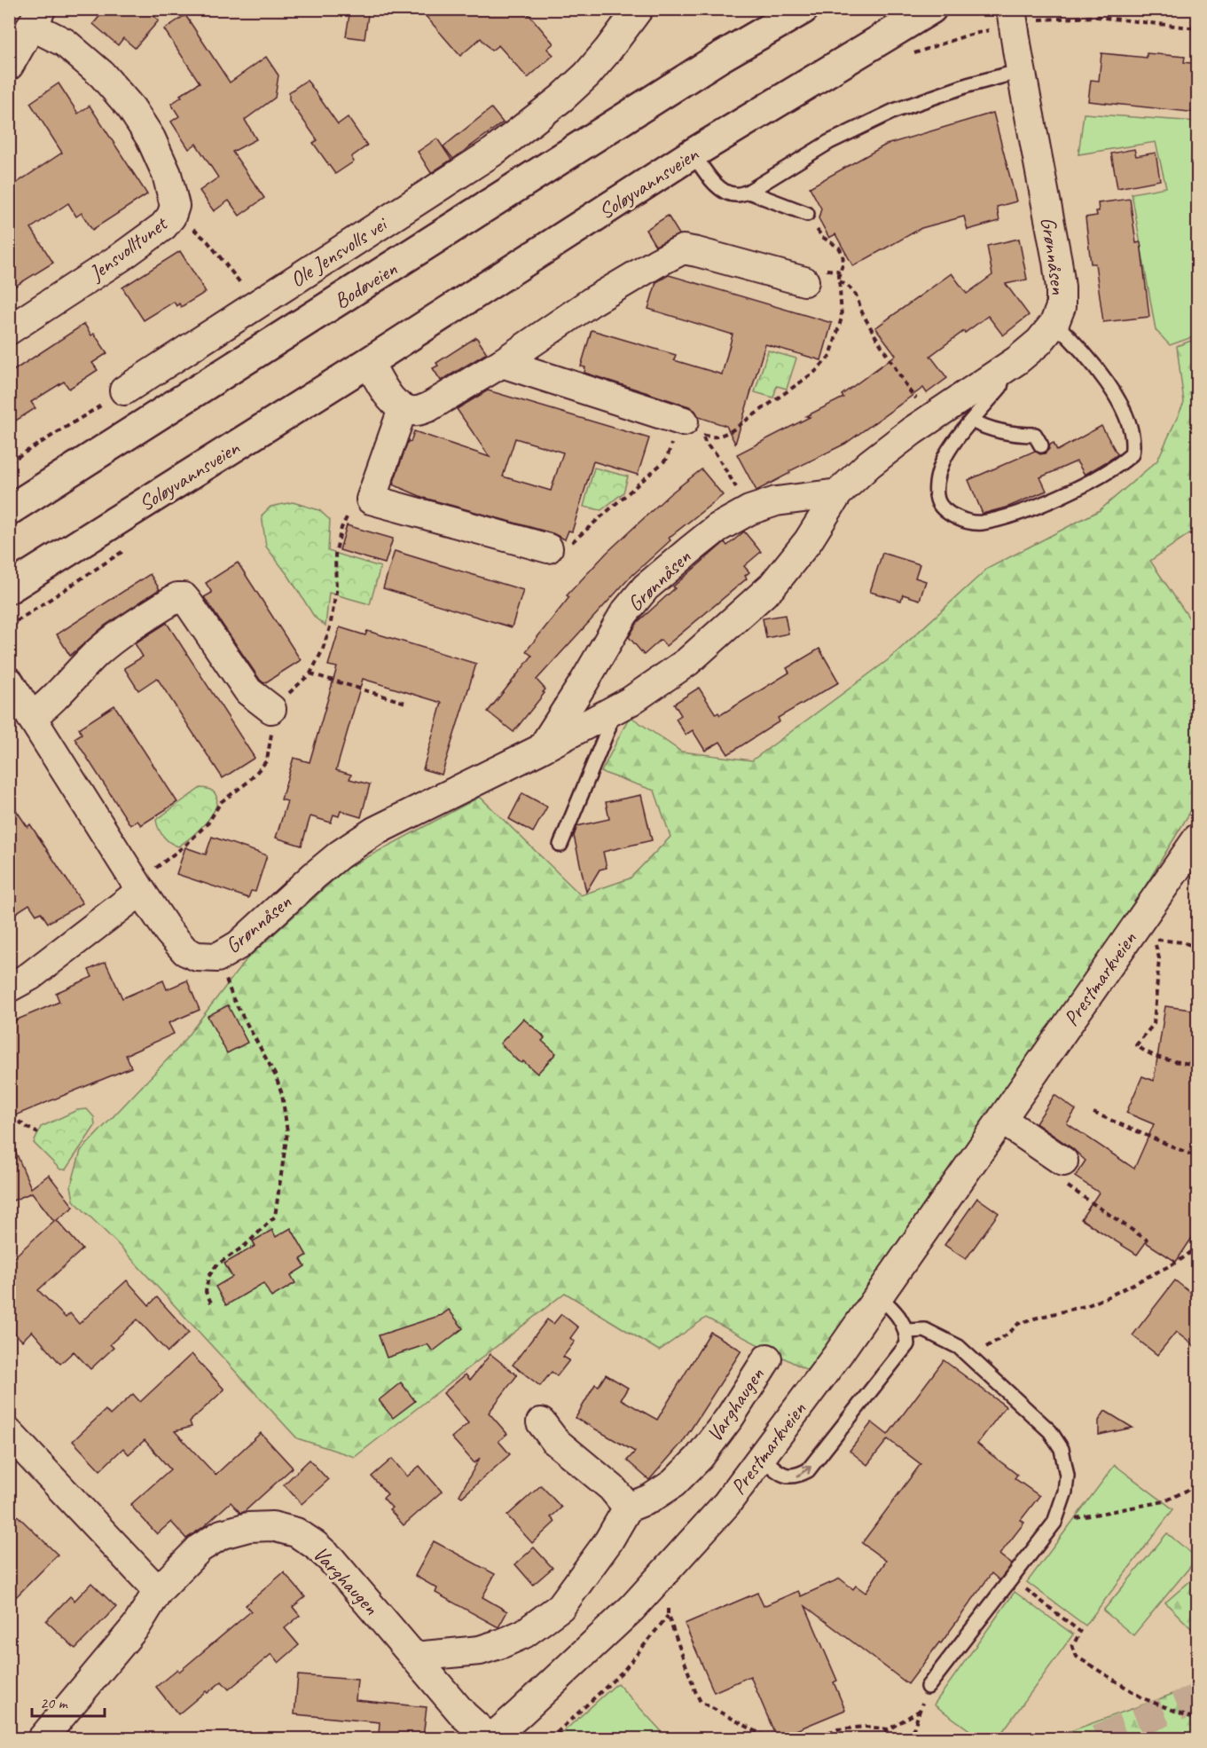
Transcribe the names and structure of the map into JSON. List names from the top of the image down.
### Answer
{
  "streets": {
    "street": [
      "Soløyvannsveien",
      "Jensvolltunet",
      "Ole Jensvolls vei",
      "Grønnåsen",
      "Bodøveien",
      "Prestmarkveien",
      "Varghaugen"
    ]
  },
  "crossings": [
    ["Prestmarkveien", "Varghaugen"]
  ],
  "scale_bar": "20 m"
}
